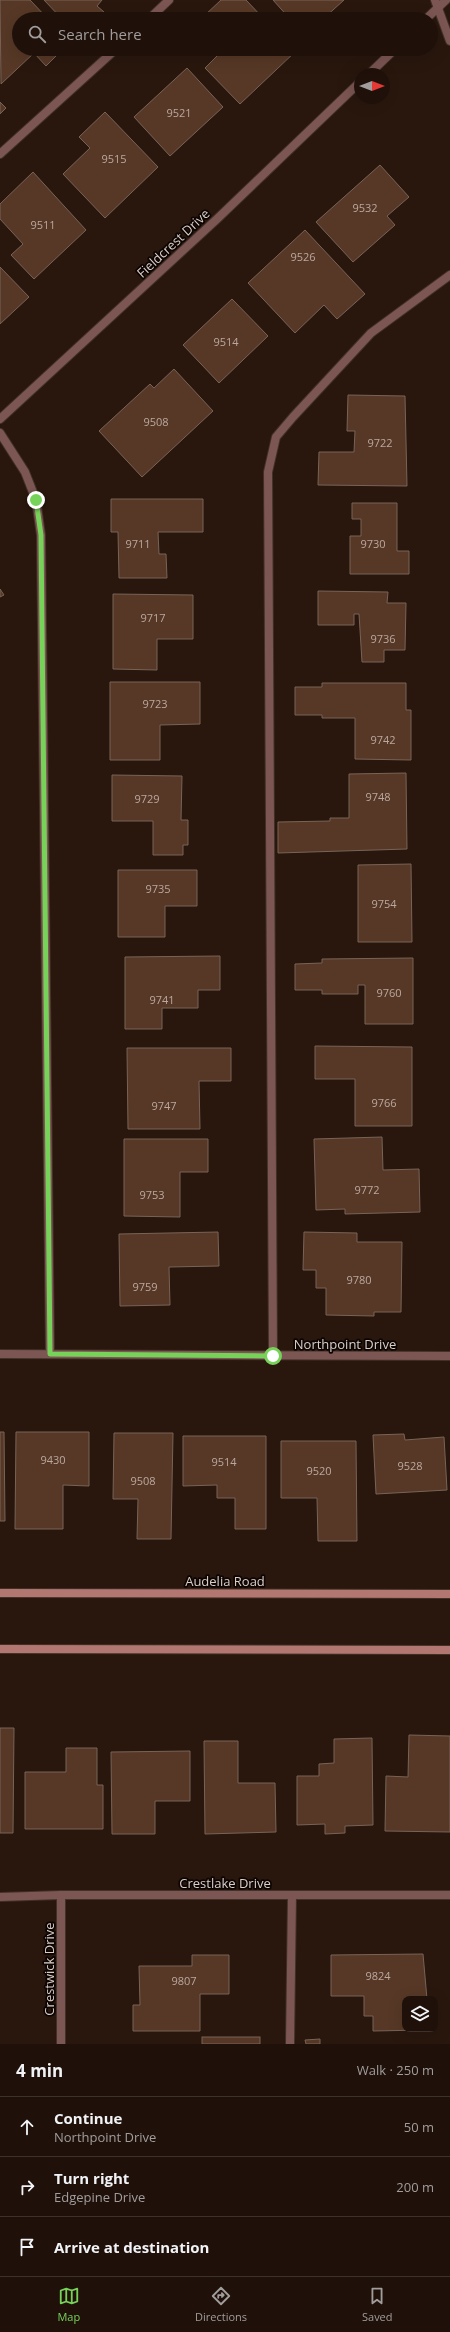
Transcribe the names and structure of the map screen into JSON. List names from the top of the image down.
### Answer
{
  "streets": {
    "main road": ["Audelia Road"],
    "street": [
      "Fieldcrest Drive",
      "Northpoint Drive",
      "Crestlake Drive",
      "Crestwick Drive"
    ]
  },
  "crossings": [
    ["Crestlake Drive", "Crestwick Drive"]
  ],
  "house_numbers": [
    "9521",
    "9515",
    "9532",
    "9511",
    "9526",
    "9514",
    "9508",
    "9722",
    "9711",
    "9730",
    "9717",
    "9736",
    "9723",
    "9742",
    "9748",
    "9729",
    "9735",
    "9754",
    "9760",
    "9741",
    "9766",
    "9747",
    "9772",
    "9753",
    "9780",
    "9759",
    "9430",
    "9514",
    "9528",
    "9520",
    "9508",
    "9824",
    "9807"
  ],
  "north": "right",
  "page": {
    "search": "Search here",
    "heading": ["4 min", "Walk · 250 m"],
    "list": [
      ["Continue", "Northpoint Drive", "50 m"],
      ["Turn right", "Edgepine Drive", "200 m"],
      "Arrive at destination"
    ],
    "nav": ["Map", "Directions", "Saved"]
  }
}
